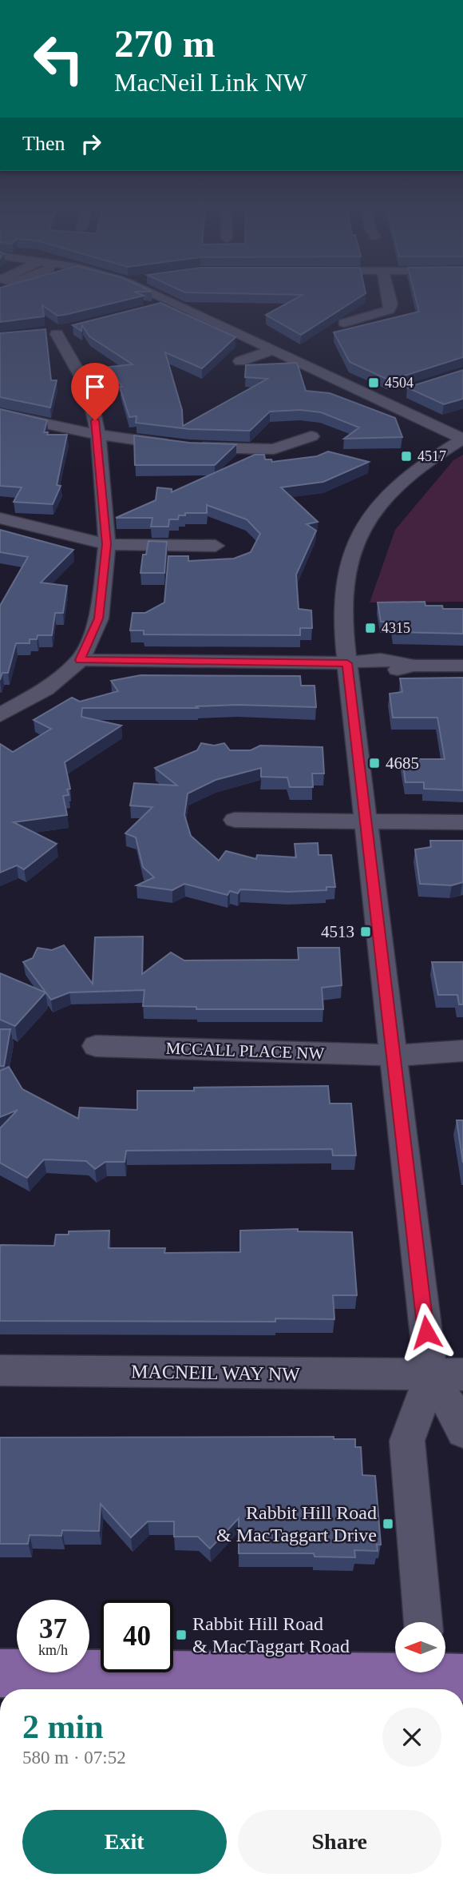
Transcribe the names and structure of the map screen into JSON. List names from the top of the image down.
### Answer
{
  "streets": {
    "street": ["MCCALL PLACE NW", "MACNEIL WAY NW"]
  },
  "places": {
    "transit": [
      "4504",
      "4517",
      "4315",
      "4685",
      "4513",
      "Rabbit Hill Road & MacTaggart Drive",
      "Rabbit Hill Road & MacTaggart Road"
    ]
  },
  "north": "left",
  "page": {
    "turn": ["270 m", "MacNeil Link NW"],
    "then": "Then",
    "speed": "37 km/h",
    "limit": "40",
    "heading": ["2 min", "580 m · 07:52"],
    "buttons": ["Exit", "Share"]
  }
}
